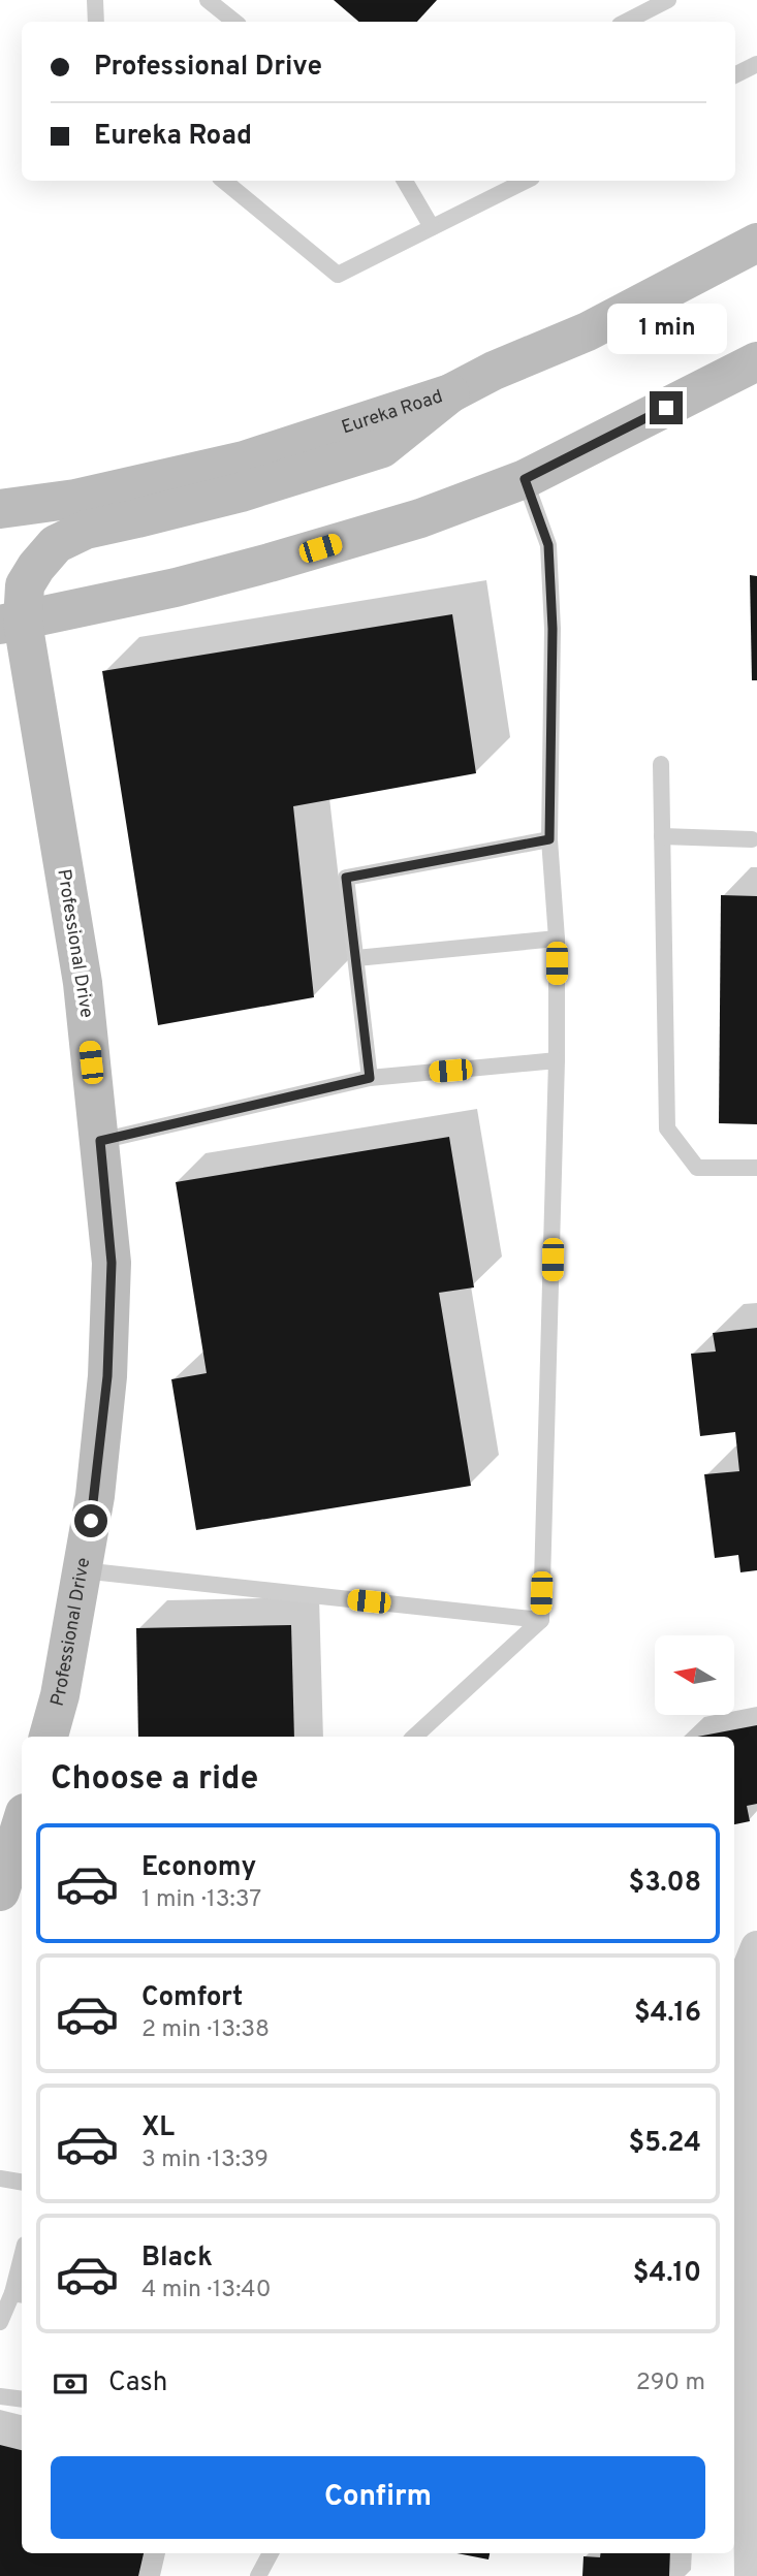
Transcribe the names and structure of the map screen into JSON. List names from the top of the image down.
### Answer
{
  "streets": {
    "main road": ["Eureka Road", "Professional Drive"]
  },
  "crossings": [
    ["Eureka Road", "Professional Drive"]
  ],
  "north": "left",
  "page": {
    "banner": ["Professional Drive", "Eureka Road"],
    "bubble": "1 min",
    "heading": "Choose a ride",
    "list": [
      {
        "name": "Economy",
        "note": "1 min · 13:37",
        "value": "$3.08"
      },
      {
        "name": "Comfort",
        "note": "2 min · 13:38",
        "value": "$4.16"
      },
      {
        "name": "XL",
        "note": "3 min · 13:39",
        "value": "$5.24"
      },
      {
        "name": "Black",
        "note": "4 min · 13:40",
        "value": "$4.10"
      }
    ],
    "pay": ["Cash", "290 m"],
    "buttons": "Confirm"
  }
}
